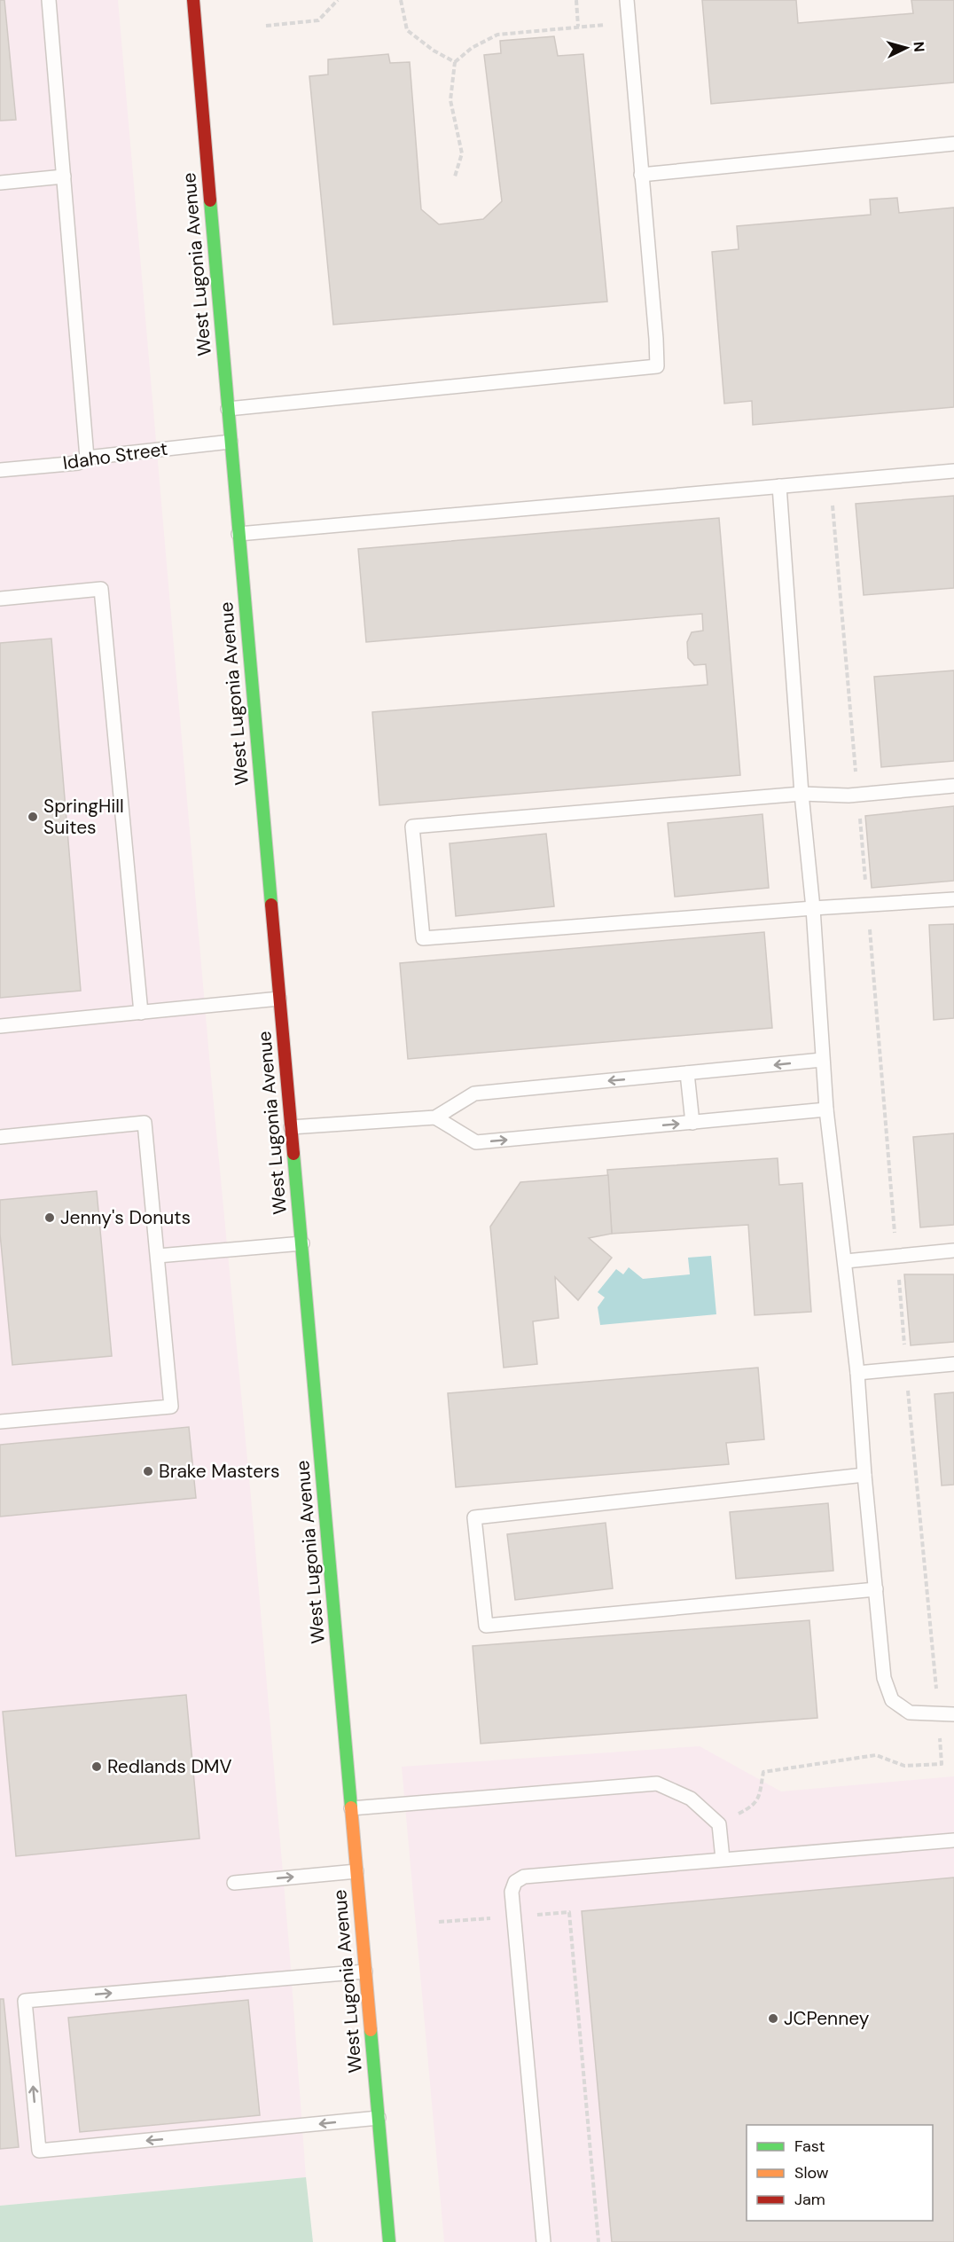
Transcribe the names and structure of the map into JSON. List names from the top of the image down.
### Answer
{
  "streets": {
    "street": ["West Lugonia Avenue"],
    "lane": ["Idaho Street"]
  },
  "crossings": [
    ["West Lugonia Avenue", "Idaho Street"]
  ],
  "places": [
    "SpringHill Suites",
    "Jenny's Donuts",
    "Brake Masters",
    "Redlands DMV",
    "JCPenney"
  ],
  "legend": ["Fast", "Slow", "Jam"],
  "north": "right"
}
